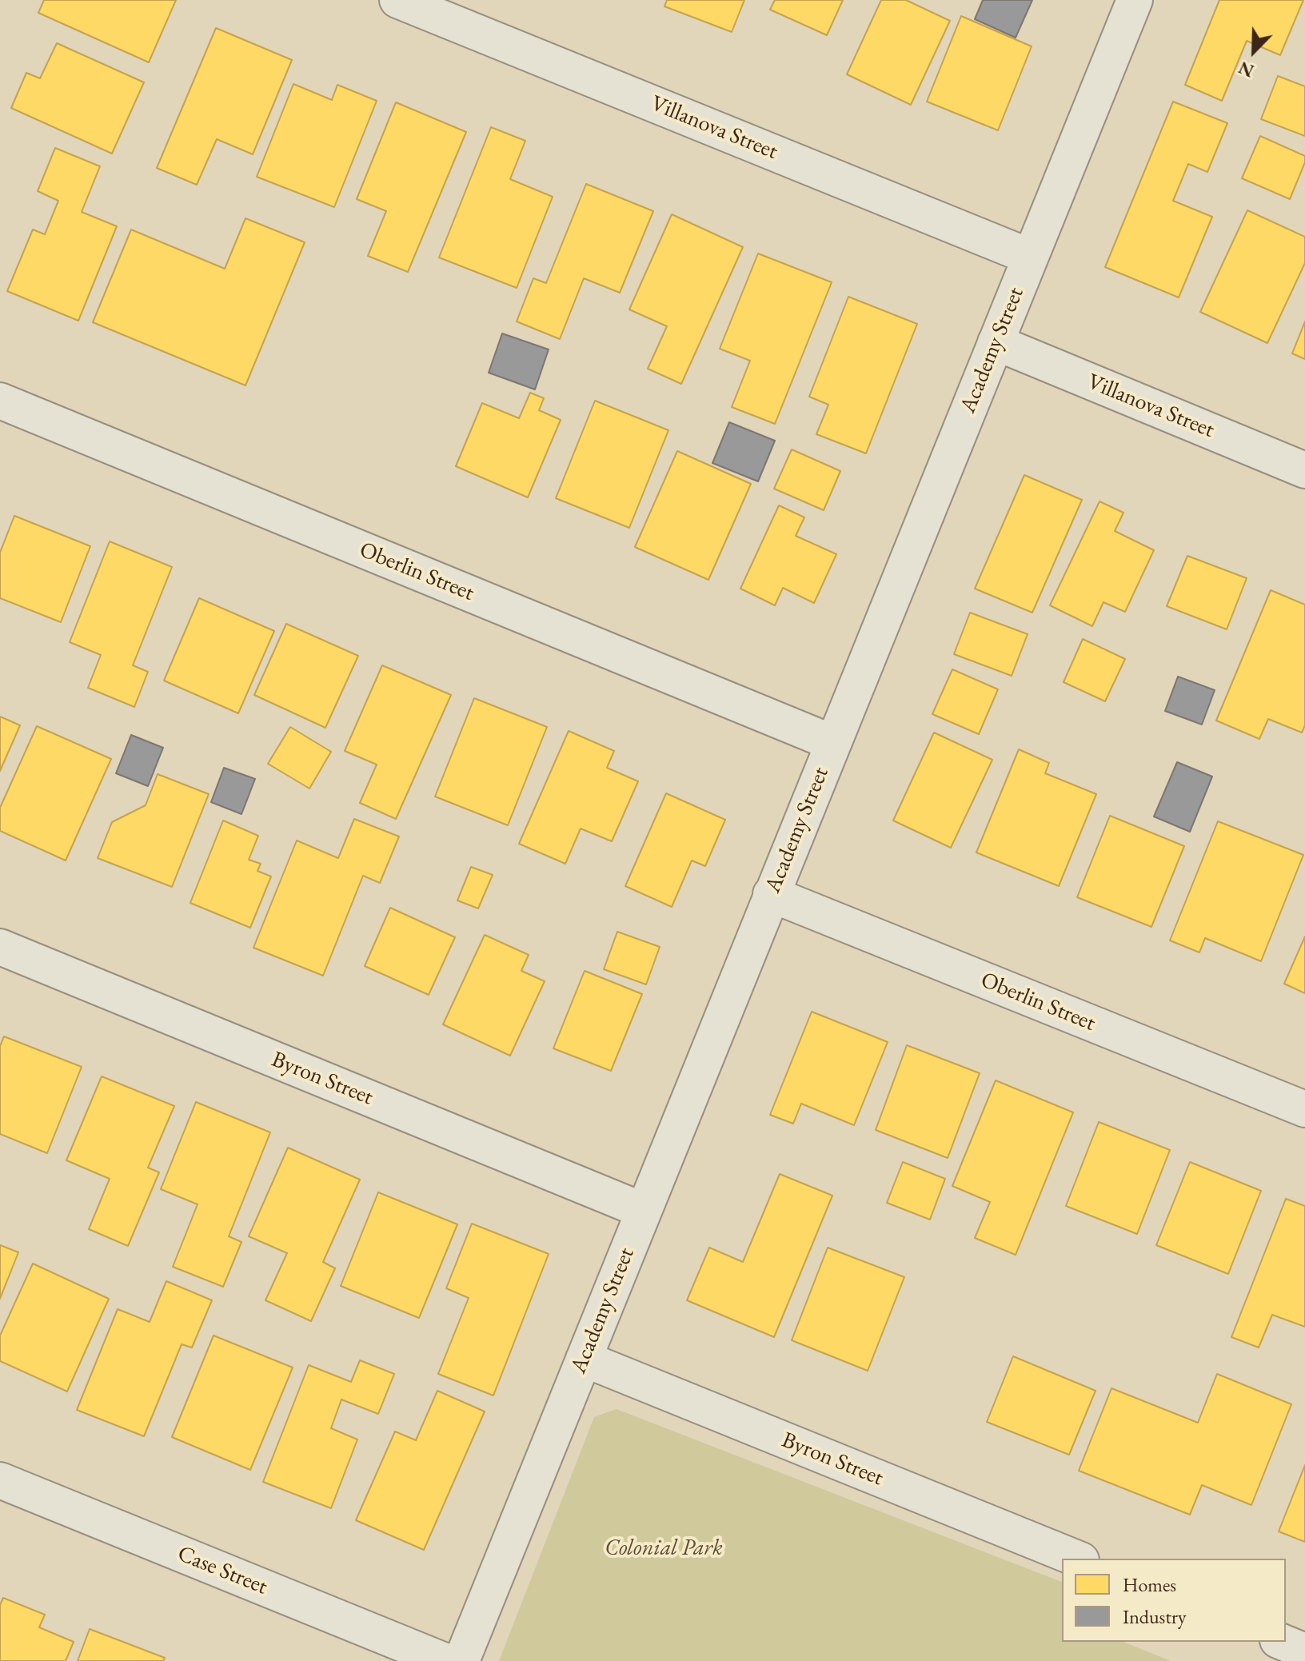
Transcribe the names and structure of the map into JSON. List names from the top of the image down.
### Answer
{
  "streets": {
    "street": [
      "Villanova Street",
      "Academy Street",
      "Oberlin Street",
      "Byron Street",
      "Case Street"
    ]
  },
  "crossings": [
    ["Villanova Street", "Academy Street"],
    ["Academy Street", "Oberlin Street"],
    ["Academy Street", "Byron Street"]
  ],
  "parks": ["Colonial Park"],
  "legend": ["Homes", "Industry"],
  "north": "bottom left"
}
